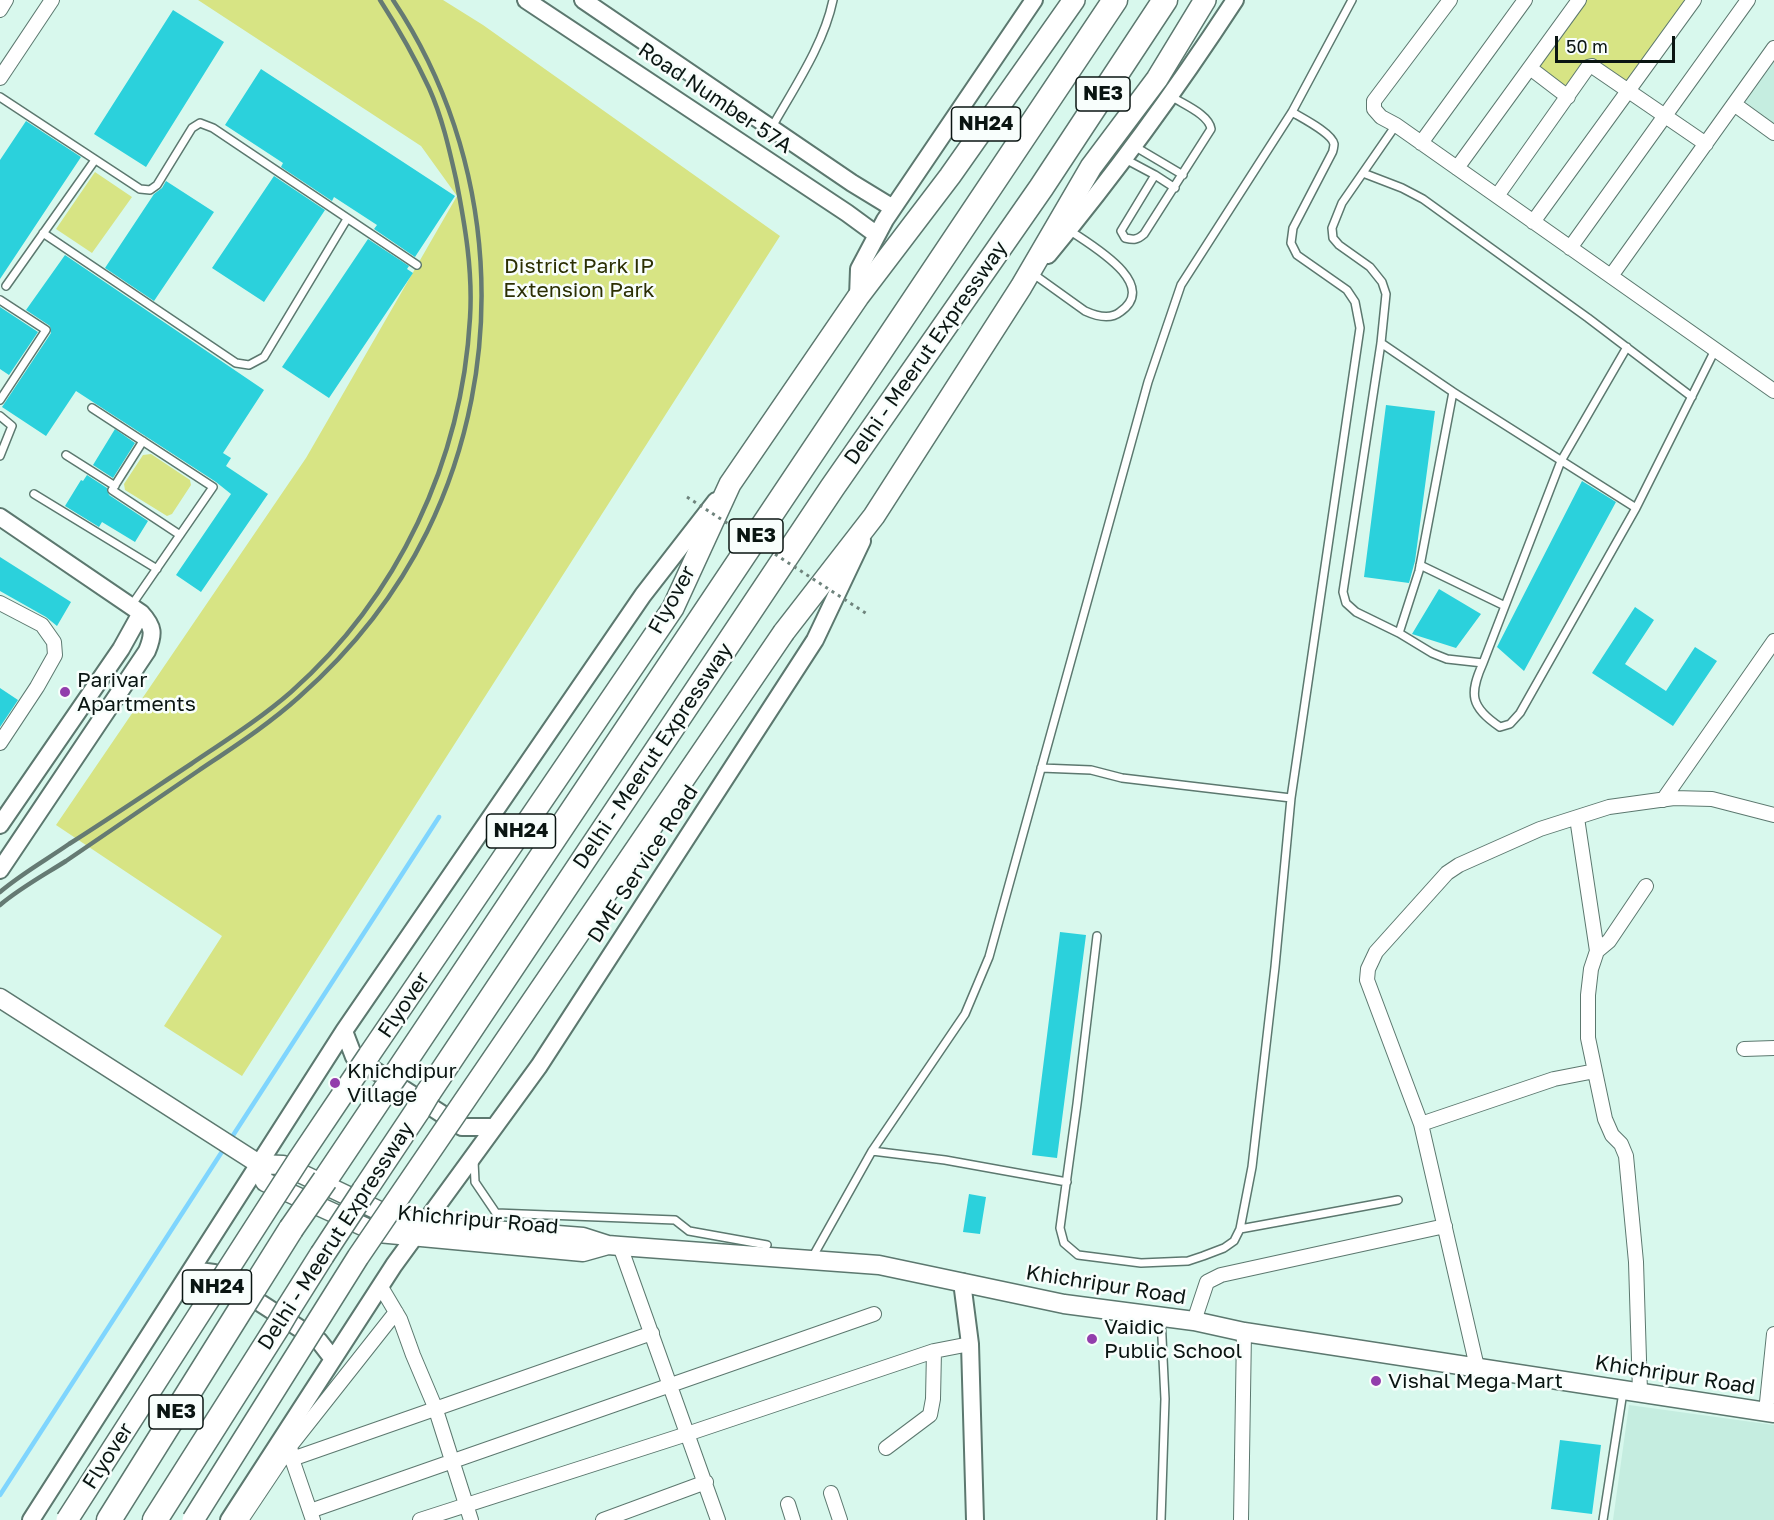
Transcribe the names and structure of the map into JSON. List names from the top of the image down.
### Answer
{
  "streets": {
    "highway": [
      "NE3",
      "NH24",
      "Delhi - Meerut Expressway",
      "Flyover"
    ],
    "main road": ["Khichripur Road"],
    "street": ["Road Number 57A", "DME Service Road"]
  },
  "crossings": [
    ["NH24", "Flyover"],
    ["DME Service Road", "Khichripur Road"]
  ],
  "parks": ["District Park IP Extension Park"],
  "places": [
    "Parivar Apartments",
    "Khichdipur Village",
    "Vaidic Public School",
    "Vishal Mega Mart"
  ],
  "scale_bar": "50 m"
}
